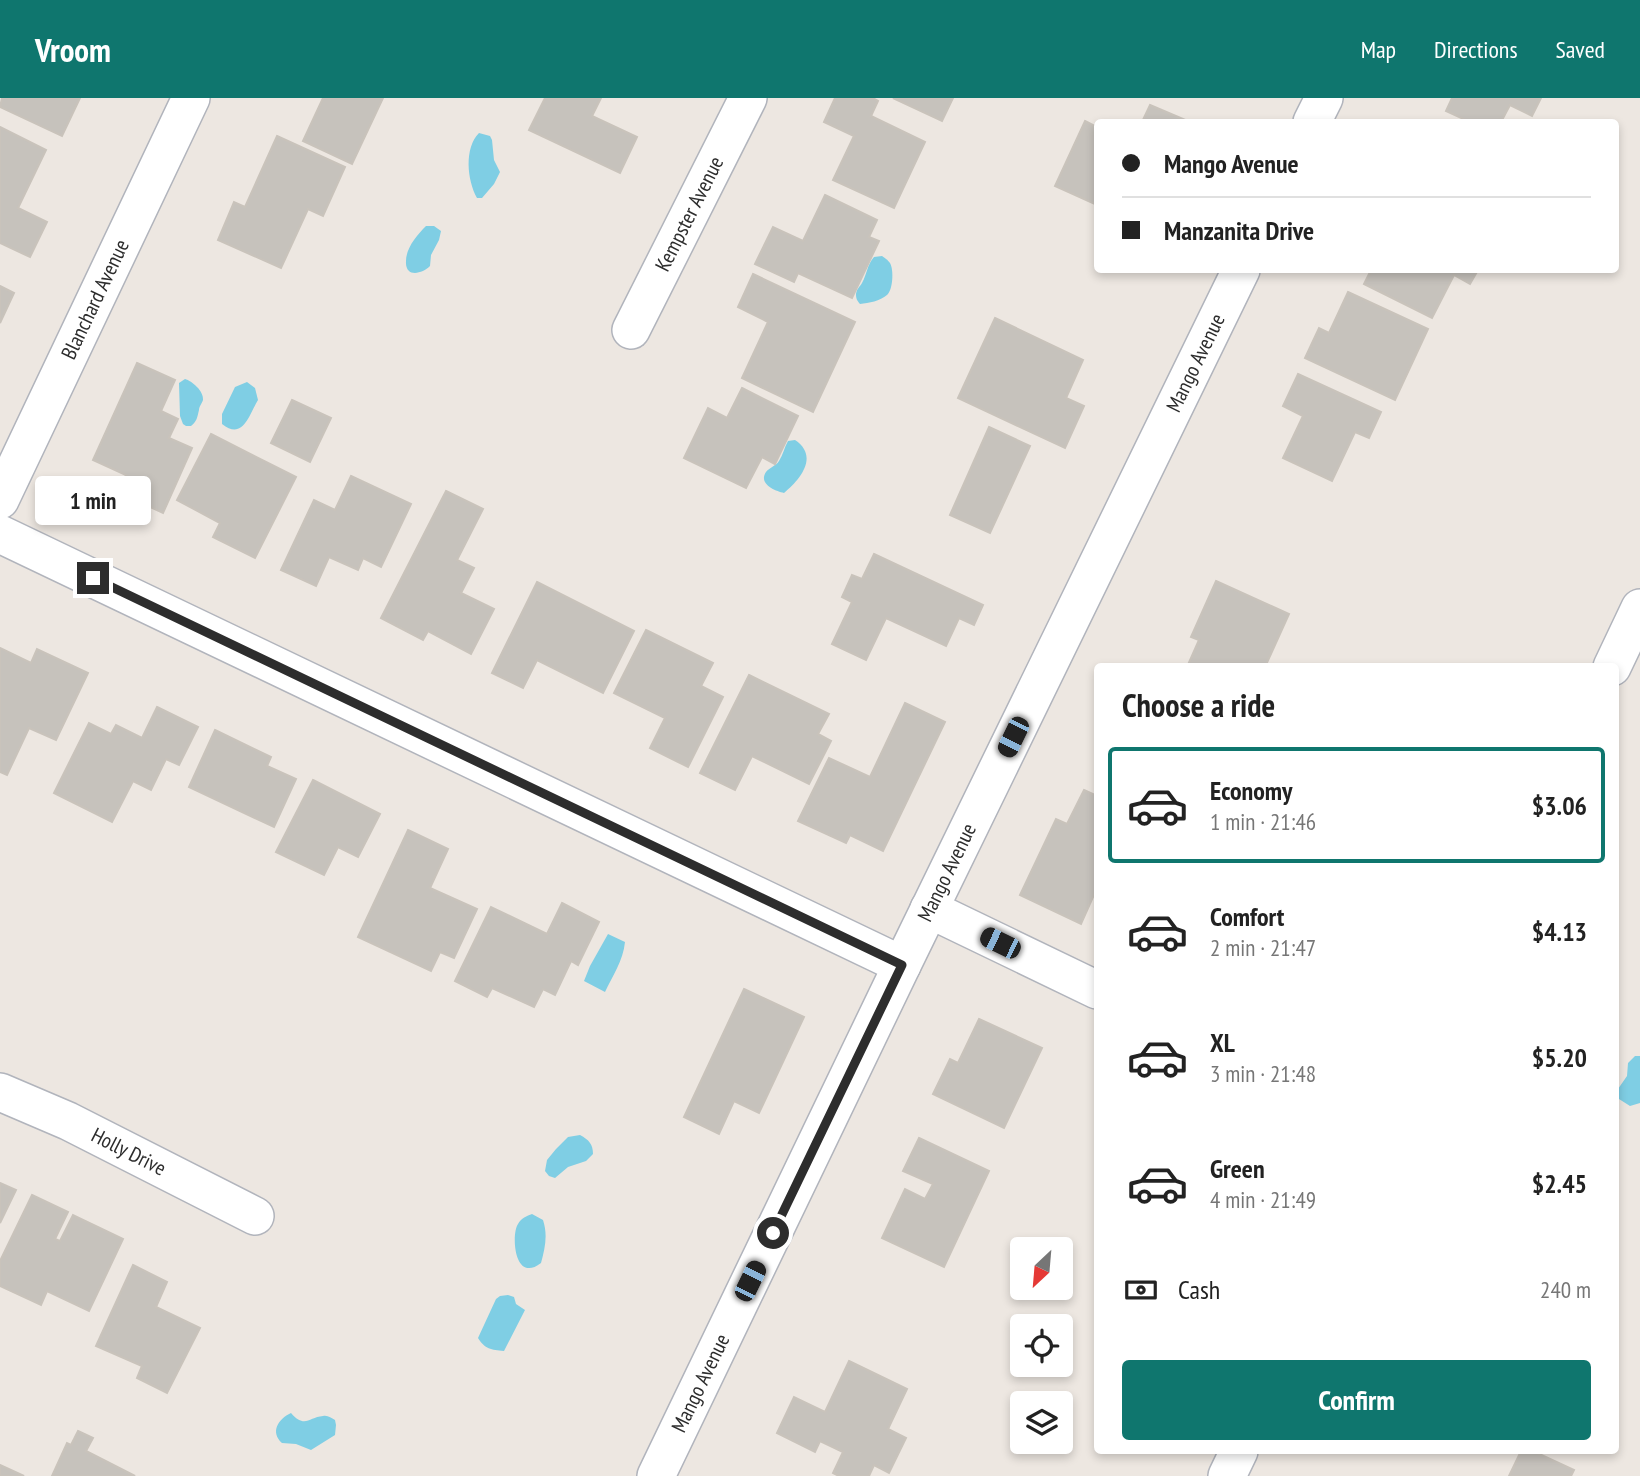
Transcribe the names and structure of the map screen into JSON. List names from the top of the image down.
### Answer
{
  "streets": {
    "street": [
      "Kempster Avenue",
      "Blanchard Avenue",
      "Mango Avenue",
      "Holly Drive"
    ]
  },
  "north": "bottom left",
  "page": {
    "header": "Vroom",
    "nav": ["Map", "Directions", "Saved"],
    "banner": ["Mango Avenue", "Manzanita Drive"],
    "bubble": "1 min",
    "heading": "Choose a ride",
    "list": [
      {
        "name": "Economy",
        "note": "1 min · 21:46",
        "value": "$3.06"
      },
      {
        "name": "Comfort",
        "note": "2 min · 21:47",
        "value": "$4.13"
      },
      {
        "name": "XL",
        "note": "3 min · 21:48",
        "value": "$5.20"
      },
      {
        "name": "Green",
        "note": "4 min · 21:49",
        "value": "$2.45"
      }
    ],
    "pay": ["Cash", "240 m"],
    "buttons": "Confirm"
  }
}
